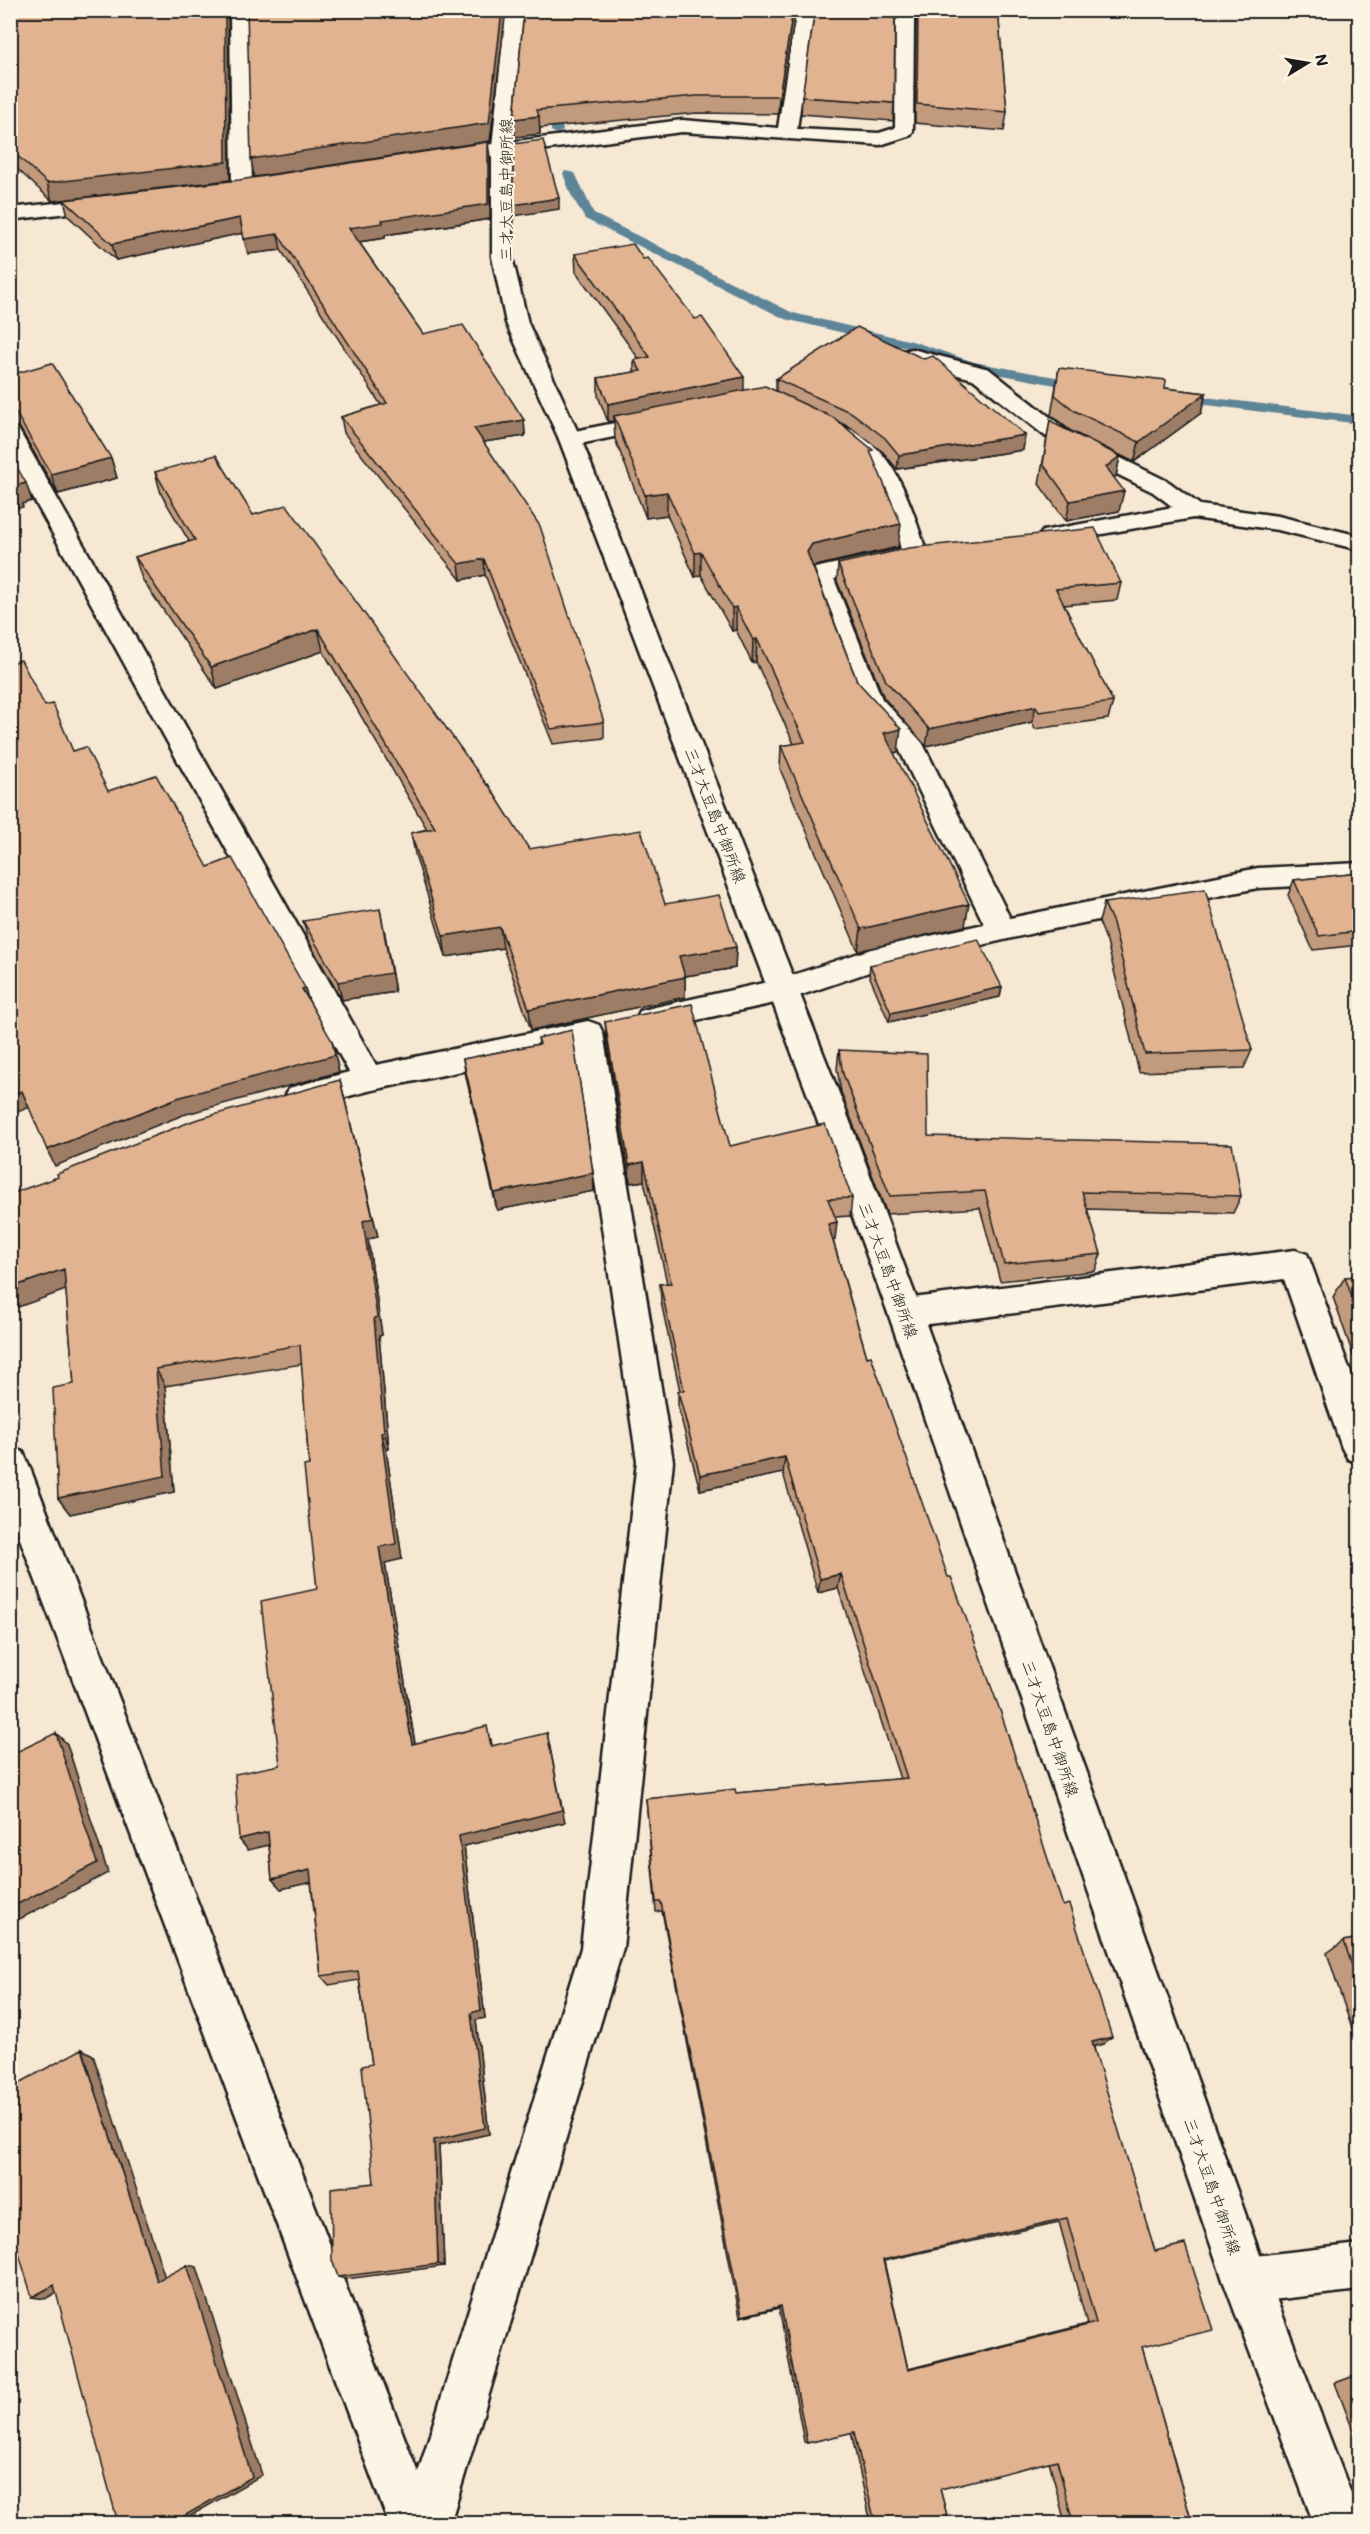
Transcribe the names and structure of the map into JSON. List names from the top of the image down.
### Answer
{
  "streets": {
    "street": ["三才大豆島中御所線"]
  },
  "north": "right"
}
